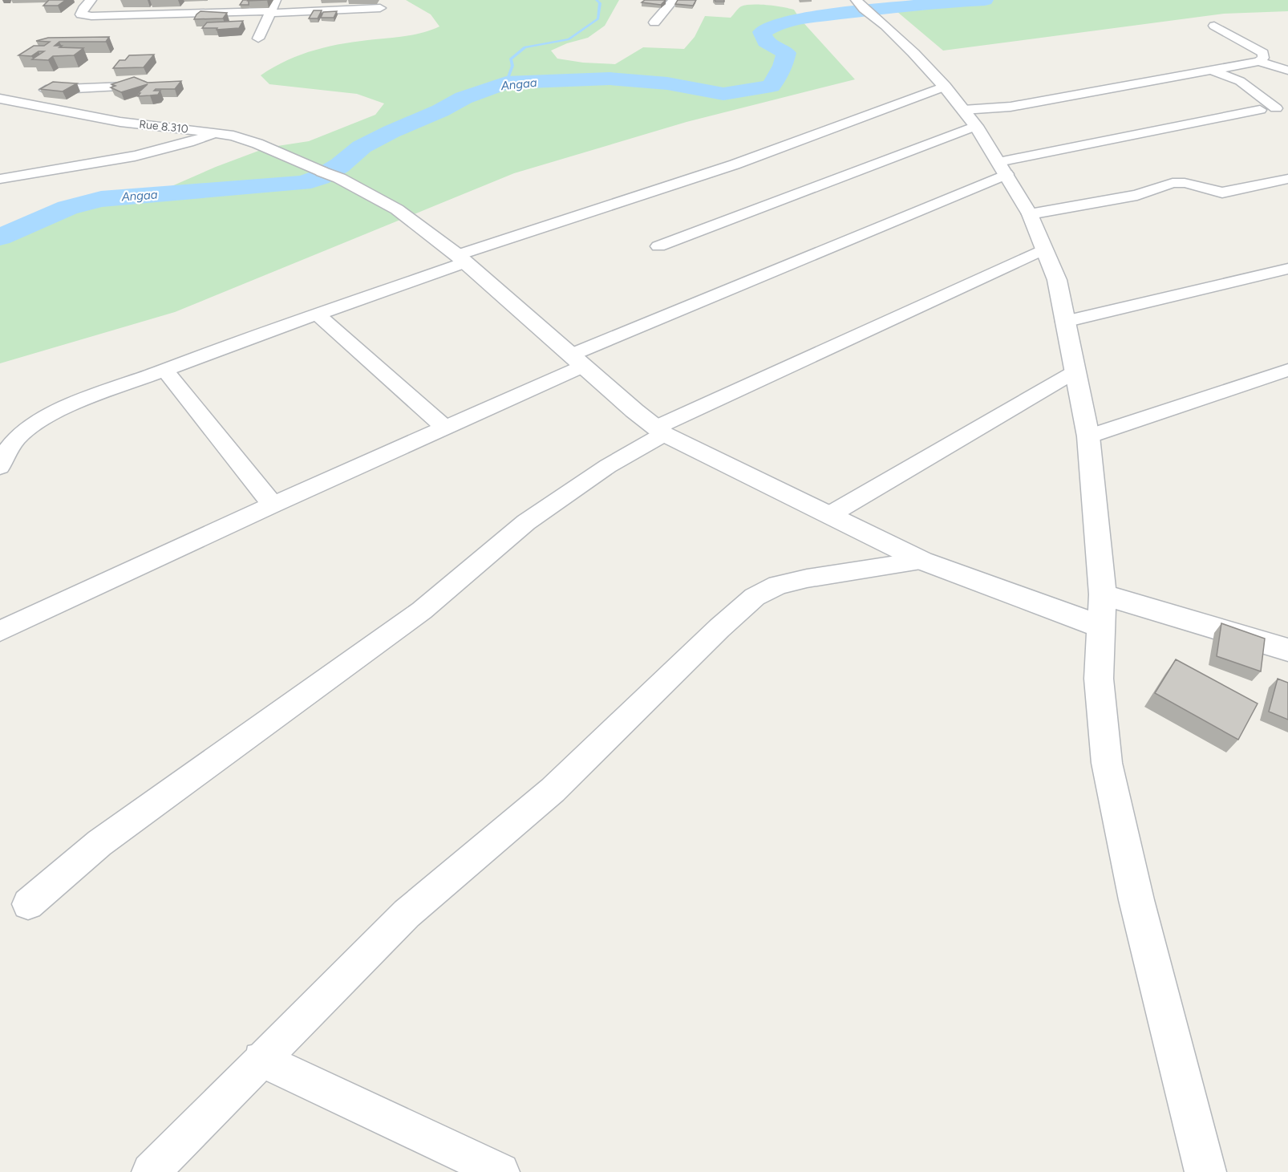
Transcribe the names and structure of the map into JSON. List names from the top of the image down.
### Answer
{
  "streets": {
    "street": ["Rue 8.310"]
  },
  "water": ["Angaa"]
}
